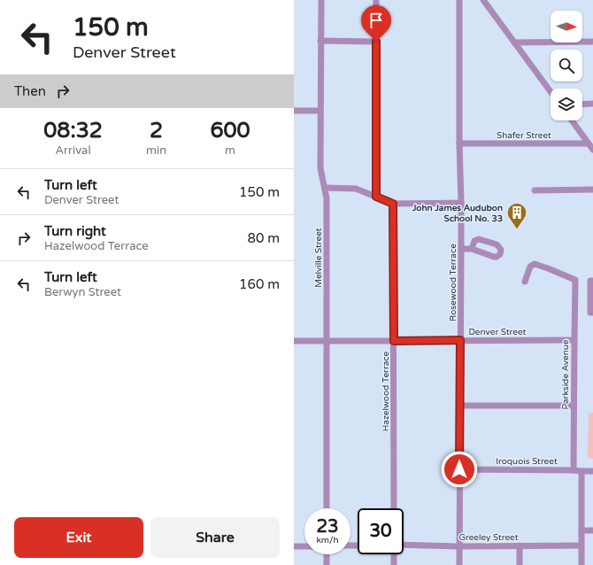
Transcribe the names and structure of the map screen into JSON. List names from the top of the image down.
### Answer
{
  "streets": {
    "street": [
      "Shafer Street",
      "Melville Street",
      "Rosewood Terrace",
      "Denver Street",
      "Parkside Avenue",
      "Hazelwood Terrace",
      "Iroquois Street",
      "Greeley Street"
    ]
  },
  "crossings": [
    ["Shafer Street", "Rosewood Terrace"],
    ["Melville Street", "Denver Street"],
    ["Rosewood Terrace", "Denver Street"],
    ["Rosewood Terrace", "Iroquois Street"],
    ["Rosewood Terrace", "Greeley Street"],
    ["Denver Street", "Parkside Avenue"],
    ["Denver Street", "Hazelwood Terrace"],
    ["Parkside Avenue", "Iroquois Street"]
  ],
  "places": {
    "building": ["John James Audubon School No. 33"]
  },
  "north": "right",
  "page": {
    "turn": ["150 m", "Denver Street"],
    "then": "Then",
    "eta": [
      "08:32",
      "Arrival",
      "2",
      "min",
      "600",
      "m"
    ],
    "list": [
      {
        "name": "Turn left",
        "note": "Denver Street",
        "value": "150 m"
      },
      {
        "name": "Turn right",
        "note": "Hazelwood Terrace",
        "value": "80 m"
      },
      {
        "name": "Turn left",
        "note": "Berwyn Street",
        "value": "160 m"
      }
    ],
    "speed": "23 km/h",
    "limit": "30",
    "buttons": ["Exit", "Share"]
  }
}
